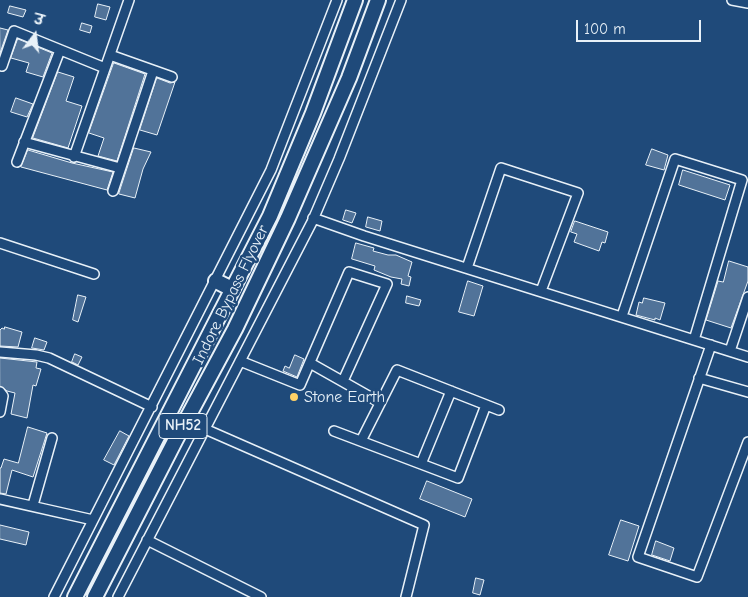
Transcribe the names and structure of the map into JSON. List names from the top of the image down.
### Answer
{
  "streets": {
    "highway": ["Indore Bypass Flyover", "NH52"]
  },
  "places": ["Stone Earth"],
  "scale_bar": "100 m",
  "north": "top"
}
